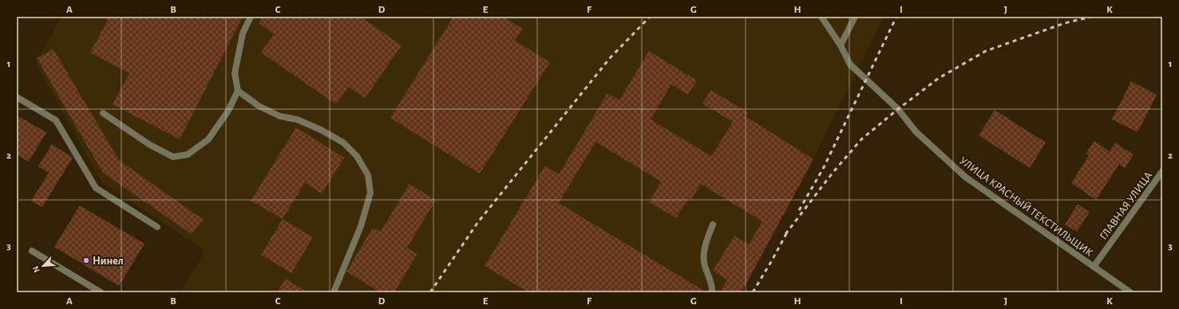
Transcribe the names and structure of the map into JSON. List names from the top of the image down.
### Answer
{
  "streets": {
    "street": ["ГЛАВНАЯ УЛИЦА", "УЛИЦА КРАСНЫЙ ТЕКСТИЛЬЩИК"]
  },
  "crossings": [
    ["ГЛАВНАЯ УЛИЦА", "УЛИЦА КРАСНЫЙ ТЕКСТИЛЬЩИК"]
  ],
  "places": ["Нинел"],
  "north": "bottom left",
  "grid": {
    "columns": [
      "A",
      "B",
      "C",
      "D",
      "E",
      "F",
      "G",
      "H",
      "I",
      "J",
      "K"
    ],
    "rows": ["1", "2", "3"]
  }
}
